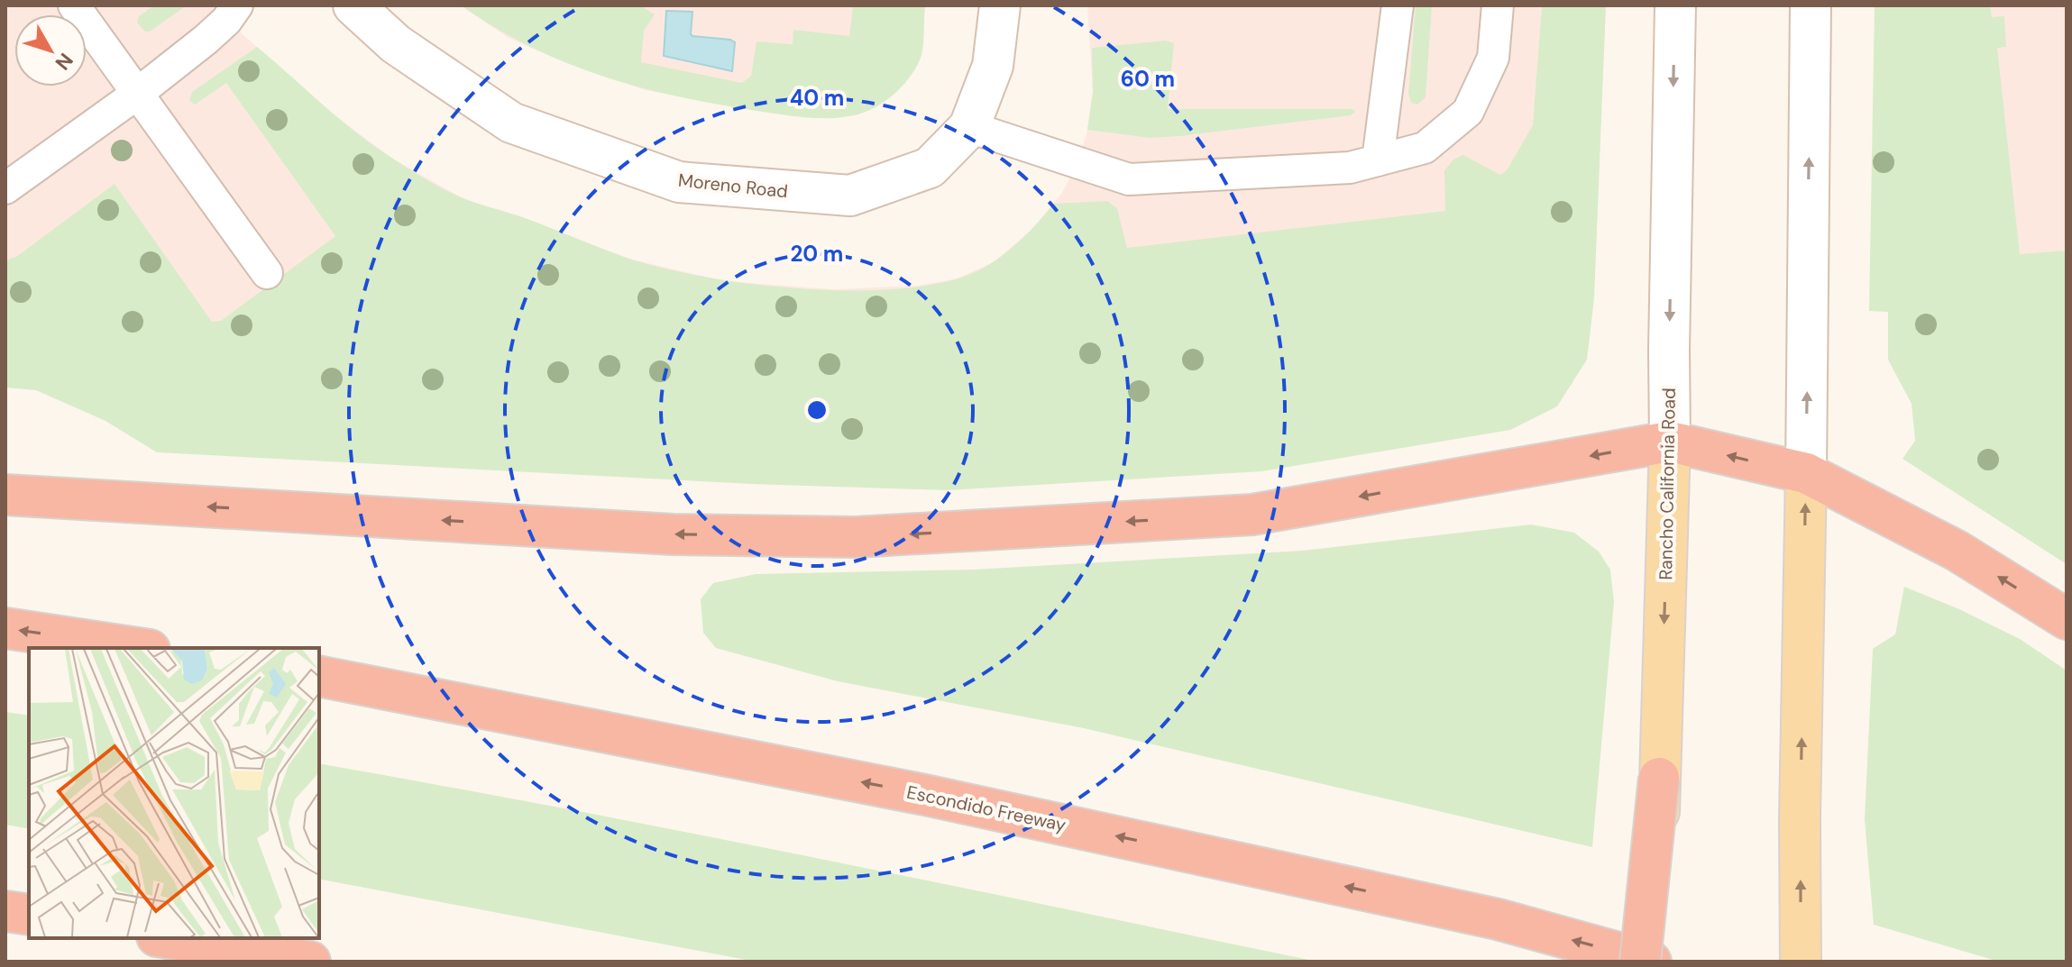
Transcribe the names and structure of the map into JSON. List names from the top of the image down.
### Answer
{
  "streets": {
    "highway": ["Escondido Freeway"],
    "main road": ["Moreno Road", "Rancho California Road"]
  },
  "north": "bottom right",
  "rings": ["60 m", "40 m", "20 m"]
}
